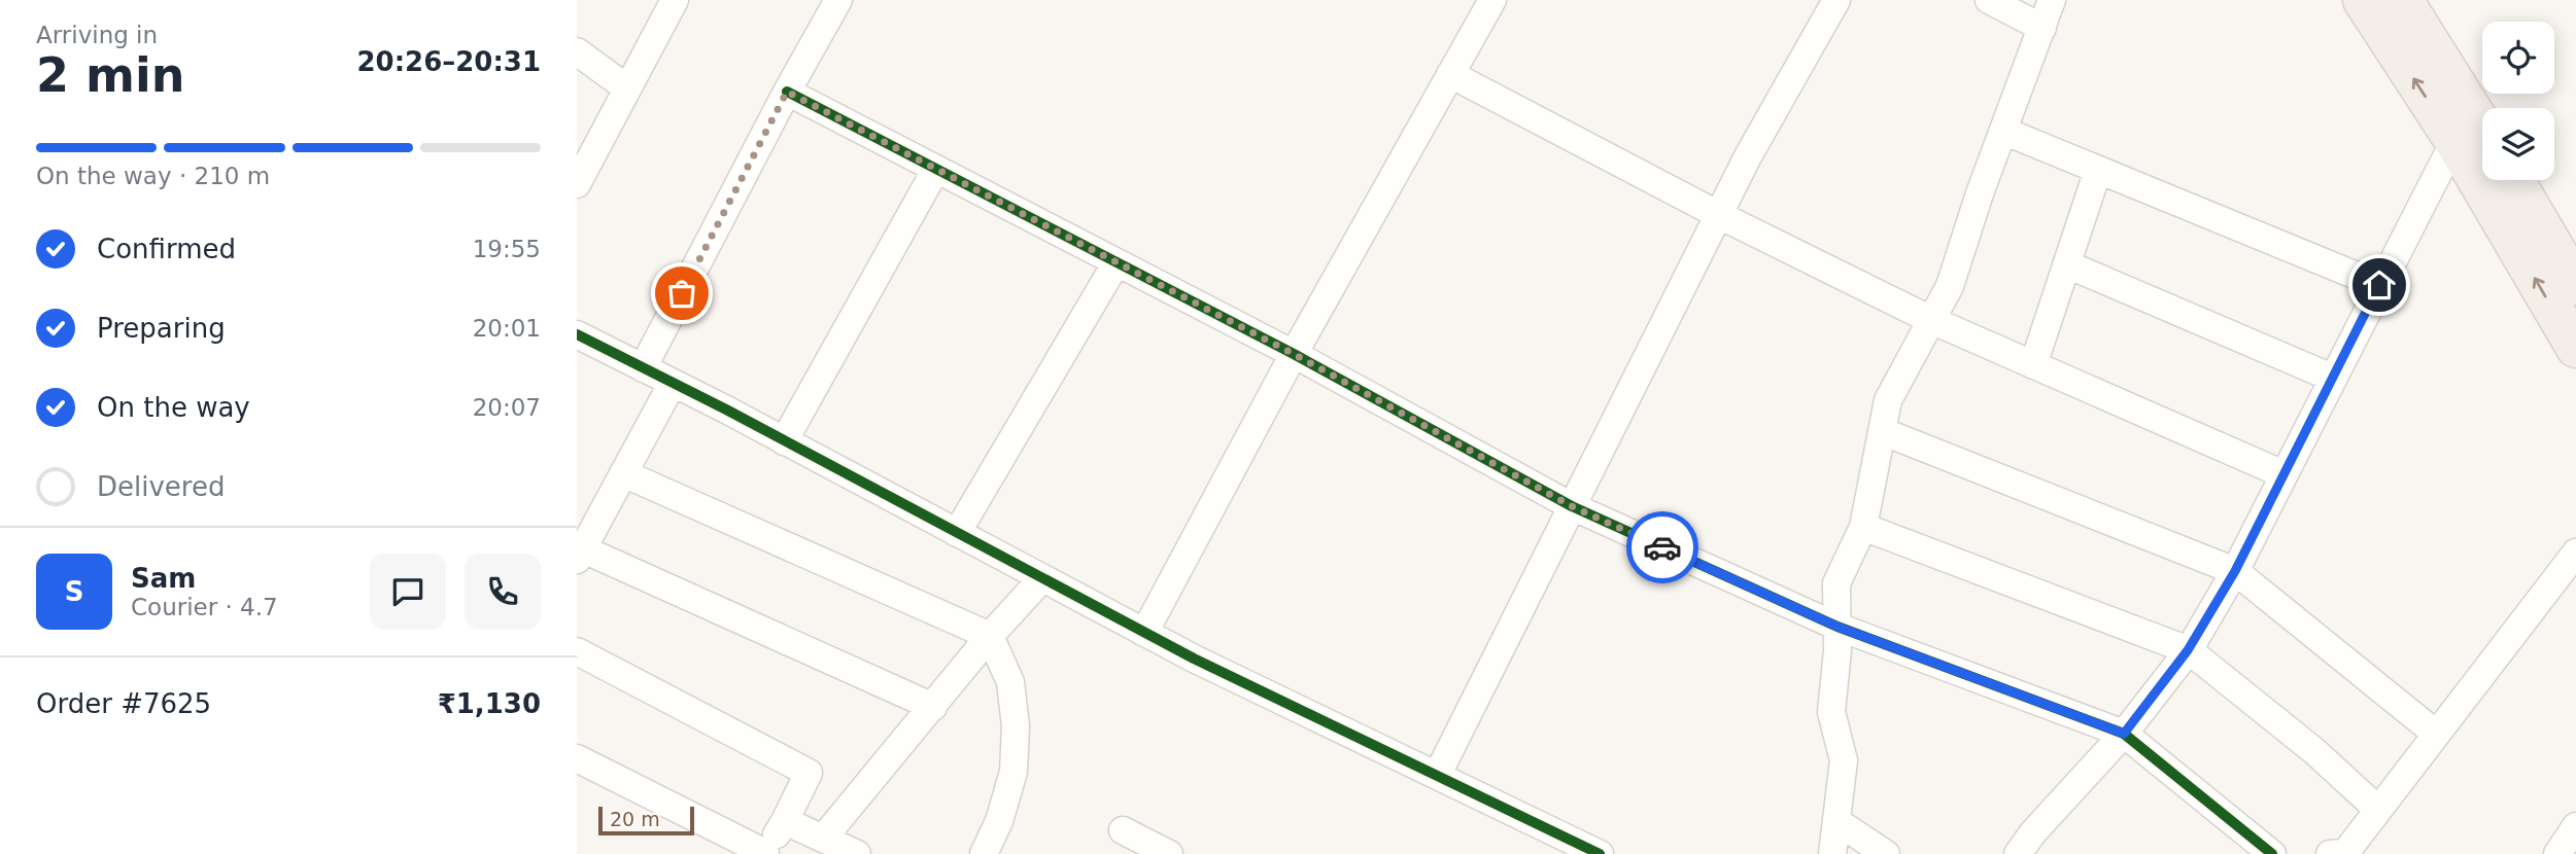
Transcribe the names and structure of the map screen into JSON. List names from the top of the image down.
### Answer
{
  "scale_bar": "20 m",
  "page": {
    "heading": ["2 min", "Arriving in", "20:26–20:31"],
    "panel": [
      "Sam",
      "Courier · 4.7",
      "Order #7625",
      "₹1,130"
    ],
    "bar": "On the way · 210 m",
    "list": [
      ["Confirmed", "19:55"],
      ["Preparing", "20:01"],
      ["On the way", "20:07"],
      "Delivered"
    ],
    "round": "S",
    "scale": "20 m"
  }
}
